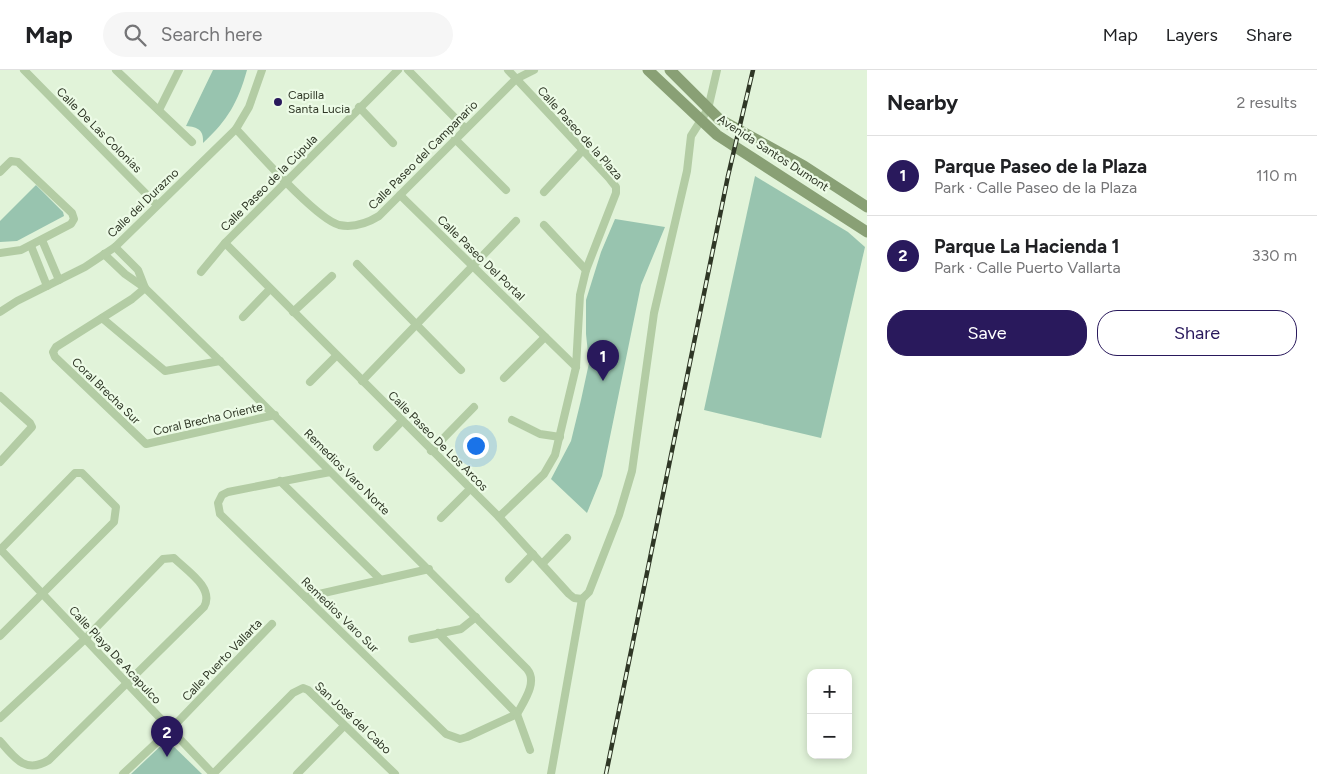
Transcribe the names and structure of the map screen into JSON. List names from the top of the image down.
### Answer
{
  "streets": {
    "main road": ["Avenida Santos Dumont"],
    "street": [
      "Calle De Las Colonias",
      "Calle Paseo de la Plaza",
      "Calle Paseo del Campanario",
      "Calle Paseo de la Cúpula",
      "Calle del Durazno",
      "Calle Paseo Del Portal",
      "Coral Brecha Sur",
      "Coral Brecha Oriente",
      "Calle Paseo De Los Arcos",
      "Remedios Varo Norte",
      "Remedios Varo Sur",
      "Calle Playa De Acapulco",
      "Calle Puerto Vallarta",
      "San José del Cabo"
    ]
  },
  "crossings": [
    ["Calle De Las Colonias", "Calle del Durazno"],
    ["Calle Paseo de la Plaza", "Calle Paseo del Campanario"],
    ["Calle Paseo de la Plaza", "Calle Paseo Del Portal"],
    ["Calle Paseo de la Plaza", "Calle Paseo De Los Arcos"],
    ["Calle Paseo del Campanario", "Calle Paseo de la Cúpula"],
    ["Calle Paseo del Campanario", "Calle del Durazno"],
    ["Calle Paseo del Campanario", "Calle Paseo Del Portal"],
    ["Calle Paseo de la Cúpula", "Calle Paseo De Los Arcos"],
    ["Calle del Durazno", "Remedios Varo Norte"],
    ["Coral Brecha Sur", "Coral Brecha Oriente"],
    ["Coral Brecha Oriente", "Remedios Varo Norte"],
    ["Remedios Varo Norte", "Remedios Varo Sur"],
    ["Calle Playa De Acapulco", "Calle Puerto Vallarta"],
    ["Calle Playa De Acapulco", "San José del Cabo"]
  ],
  "places": ["Capilla Santa Lucia"],
  "page": {
    "header": "Map",
    "search": "Search here",
    "nav": ["Map", "Layers", "Share"],
    "heading": ["Nearby", "2 results"],
    "list": [
      {
        "mark": "1",
        "name": "Parque Paseo de la Plaza",
        "note": "Park · Calle Paseo de la Plaza",
        "value": "110 m"
      },
      {
        "mark": "2",
        "name": "Parque La Hacienda 1",
        "note": "Park · Calle Puerto Vallarta",
        "value": "330 m"
      }
    ],
    "buttons": ["Save", "Share"],
    "pins": ["1", "2"],
    "map_buttons": ["+", "−"]
  }
}
